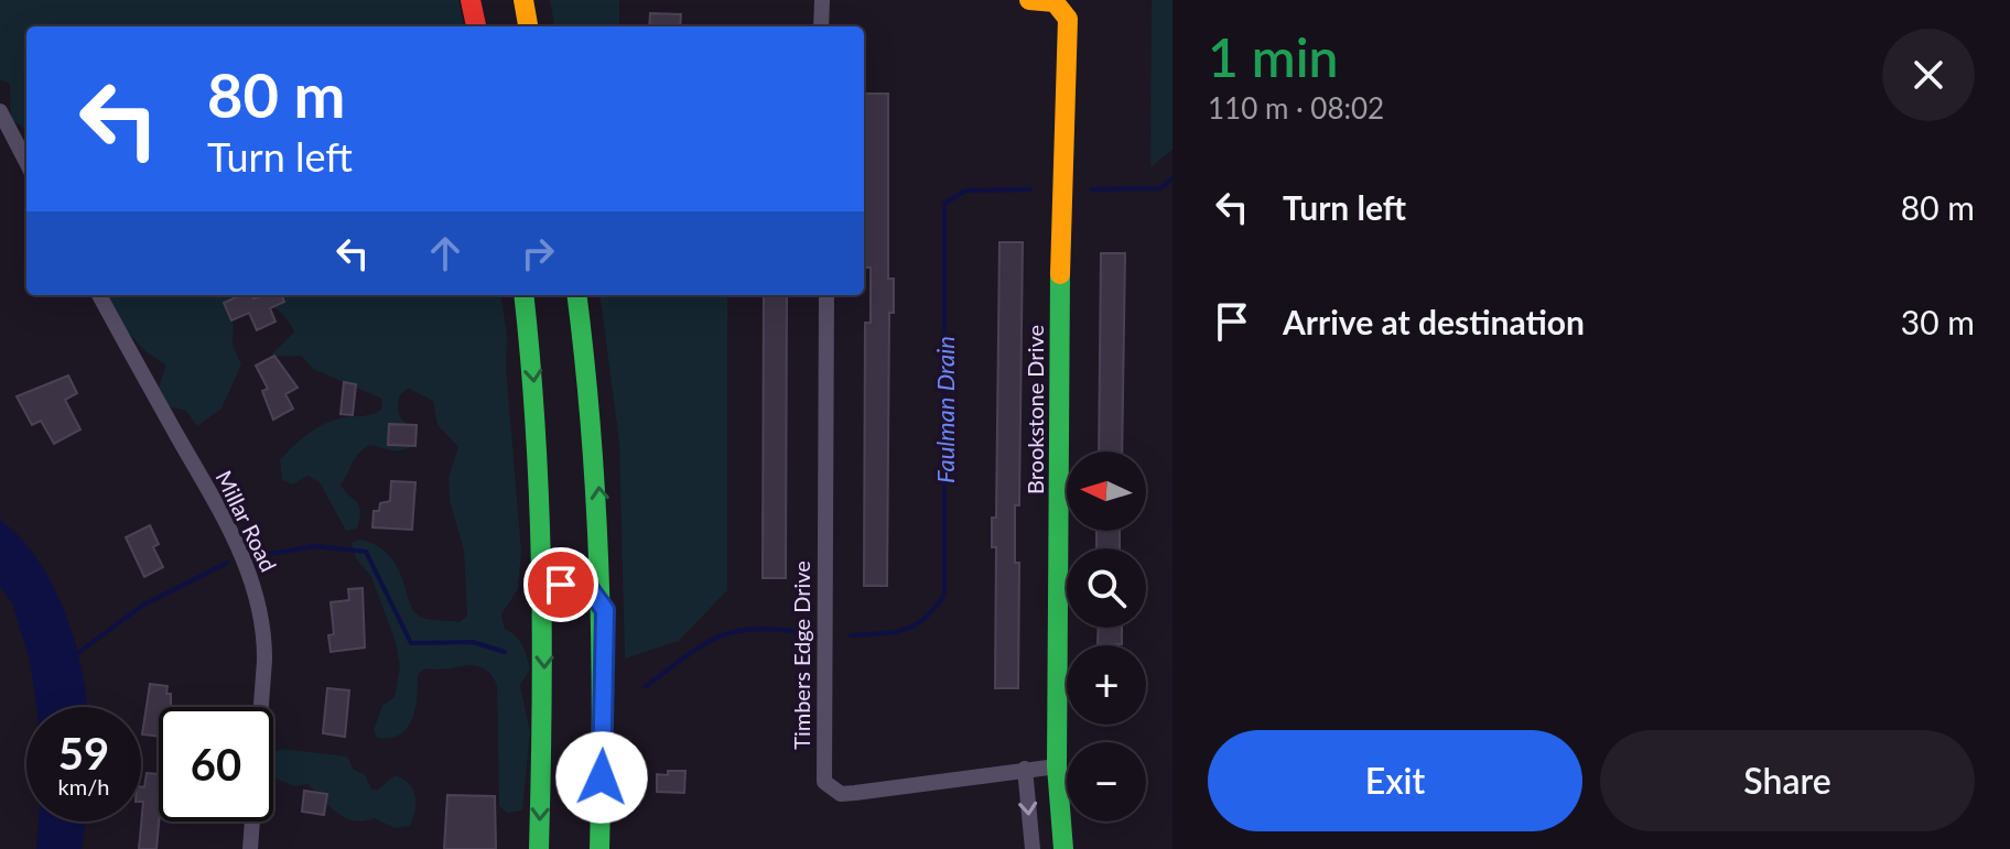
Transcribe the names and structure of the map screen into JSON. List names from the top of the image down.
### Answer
{
  "streets": {
    "main road": ["Brookstone Drive"],
    "street": ["Millar Road", "Timbers Edge Drive"]
  },
  "crossings": [
    ["Brookstone Drive", "Timbers Edge Drive"]
  ],
  "water": ["Faulman Drain"],
  "north": "left",
  "page": {
    "heading": ["1 min", "110 m · 08:02"],
    "turn": ["80 m", "Turn left"],
    "list": [
      {
        "name": "Turn left",
        "value": "80 m"
      },
      {
        "name": "Arrive at destination",
        "value": "30 m"
      }
    ],
    "map_buttons": ["+", "−"],
    "speed": "59 km/h",
    "limit": "60",
    "buttons": ["Exit", "Share"]
  }
}
